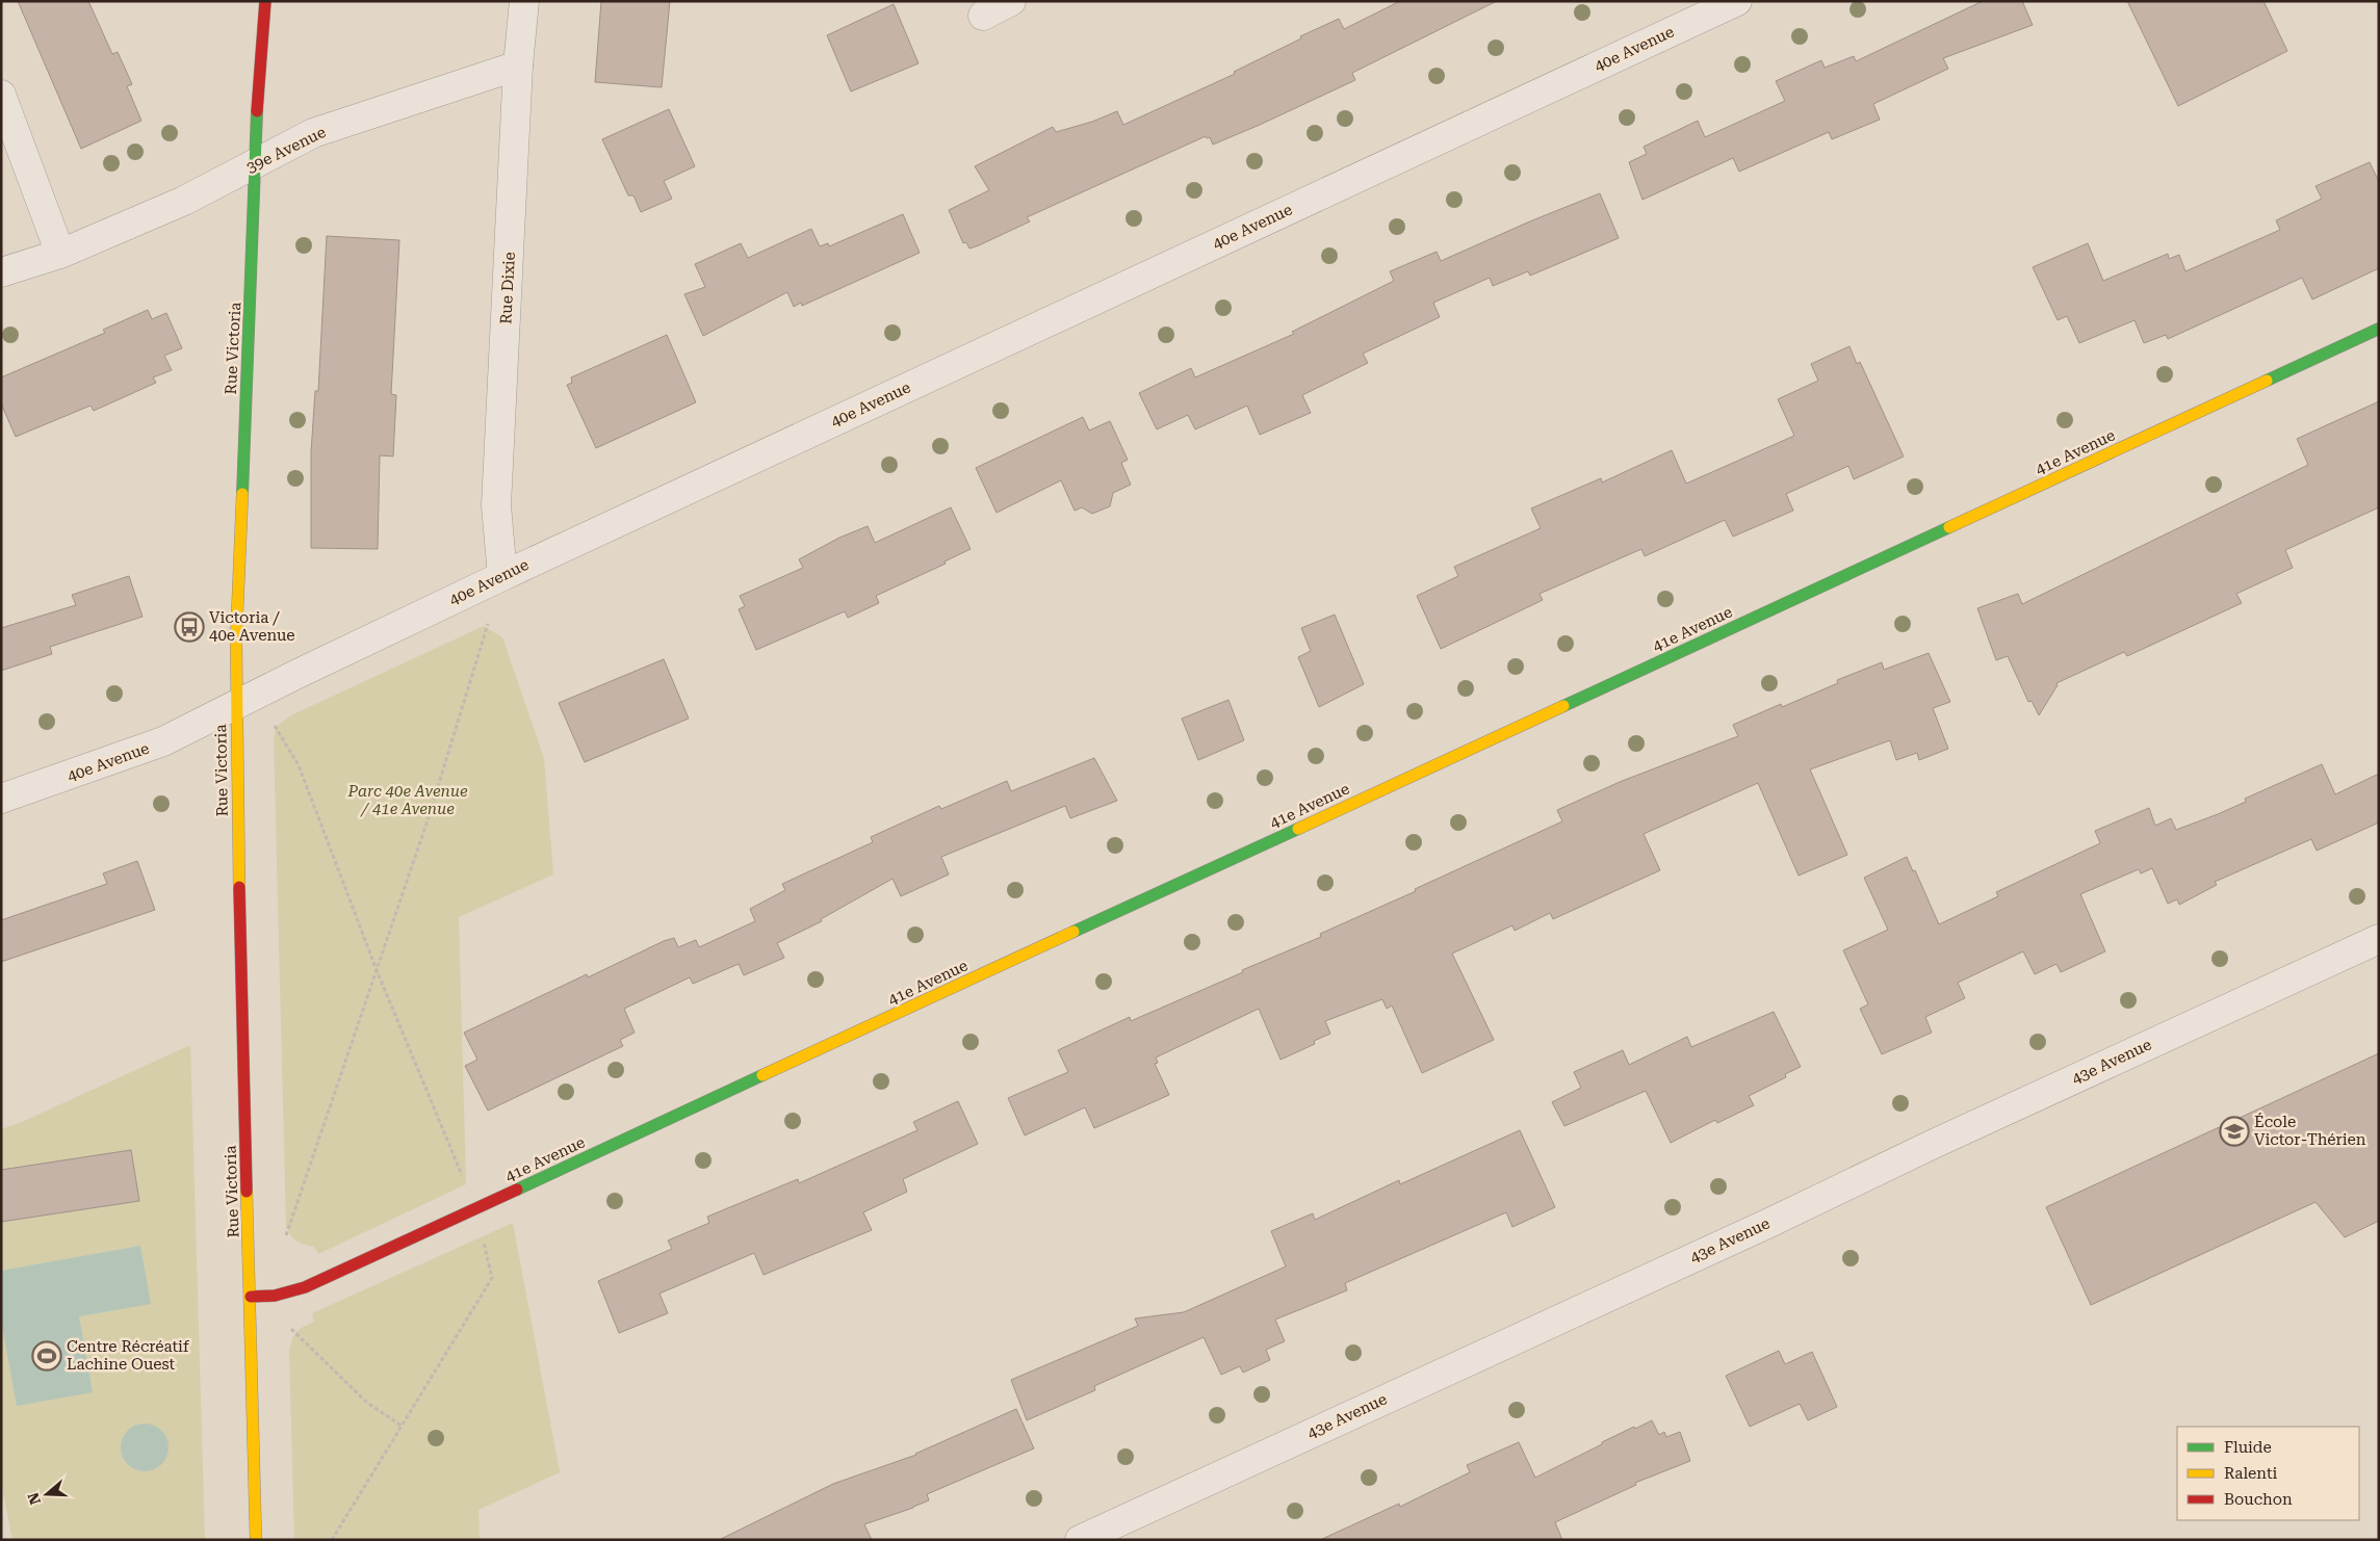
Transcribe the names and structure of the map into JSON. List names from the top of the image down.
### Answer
{
  "streets": {
    "street": [
      "40e Avenue",
      "39e Avenue",
      "Rue Dixie",
      "Rue Victoria",
      "41e Avenue",
      "43e Avenue"
    ]
  },
  "crossings": [
    ["40e Avenue", "Rue Dixie"],
    ["40e Avenue", "Rue Victoria"],
    ["39e Avenue", "Rue Dixie"],
    ["39e Avenue", "Rue Victoria"],
    ["Rue Victoria", "41e Avenue"]
  ],
  "parks": ["Parc 40e Avenue / 41e Avenue"],
  "places": {
    "bus stop": ["Victoria / 40e Avenue"],
    "school or university": ["École Victor-Thérien"],
    "sports": ["Centre Récréatif Lachine Ouest"]
  },
  "legend": ["Fluide", "Ralenti", "Bouchon"],
  "north": "left"
}
